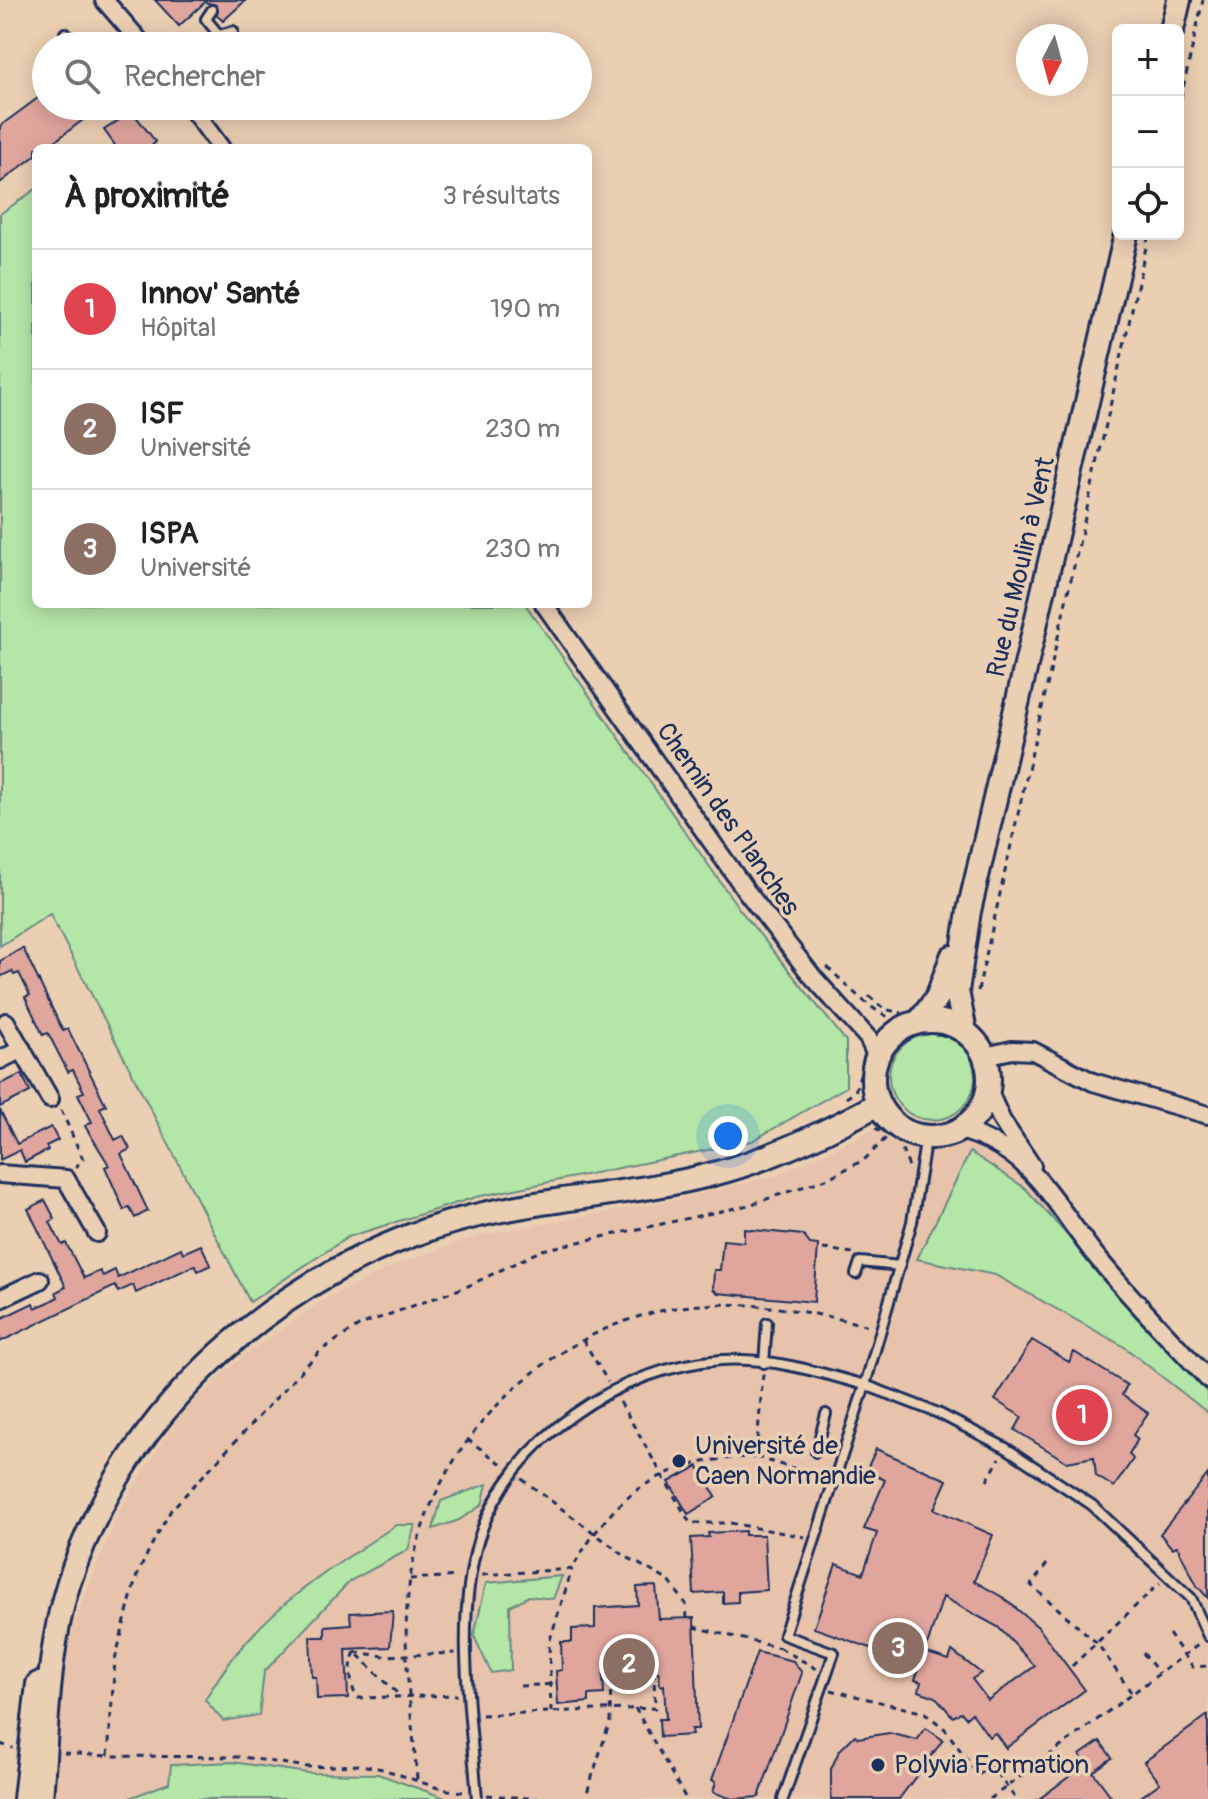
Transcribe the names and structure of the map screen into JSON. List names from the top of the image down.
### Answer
{
  "streets": {
    "main road": ["Rue du Moulin à Vent"],
    "street": ["Chemin des Planches"]
  },
  "places": ["Université de Caen Normandie", "Polyvia Formation"],
  "north": "bottom",
  "page": {
    "map_buttons": ["+", "−"],
    "search": "Rechercher",
    "heading": ["À proximité", "3 résultats"],
    "list": [
      {
        "mark": "1",
        "name": "Innov' Santé",
        "note": "Hôpital",
        "value": "190 m"
      },
      {
        "mark": "2",
        "name": "ISF",
        "note": "Université",
        "value": "230 m"
      },
      {
        "mark": "3",
        "name": "ISPA",
        "note": "Université",
        "value": "230 m"
      }
    ],
    "pins": ["1", "3", "2"]
  }
}
